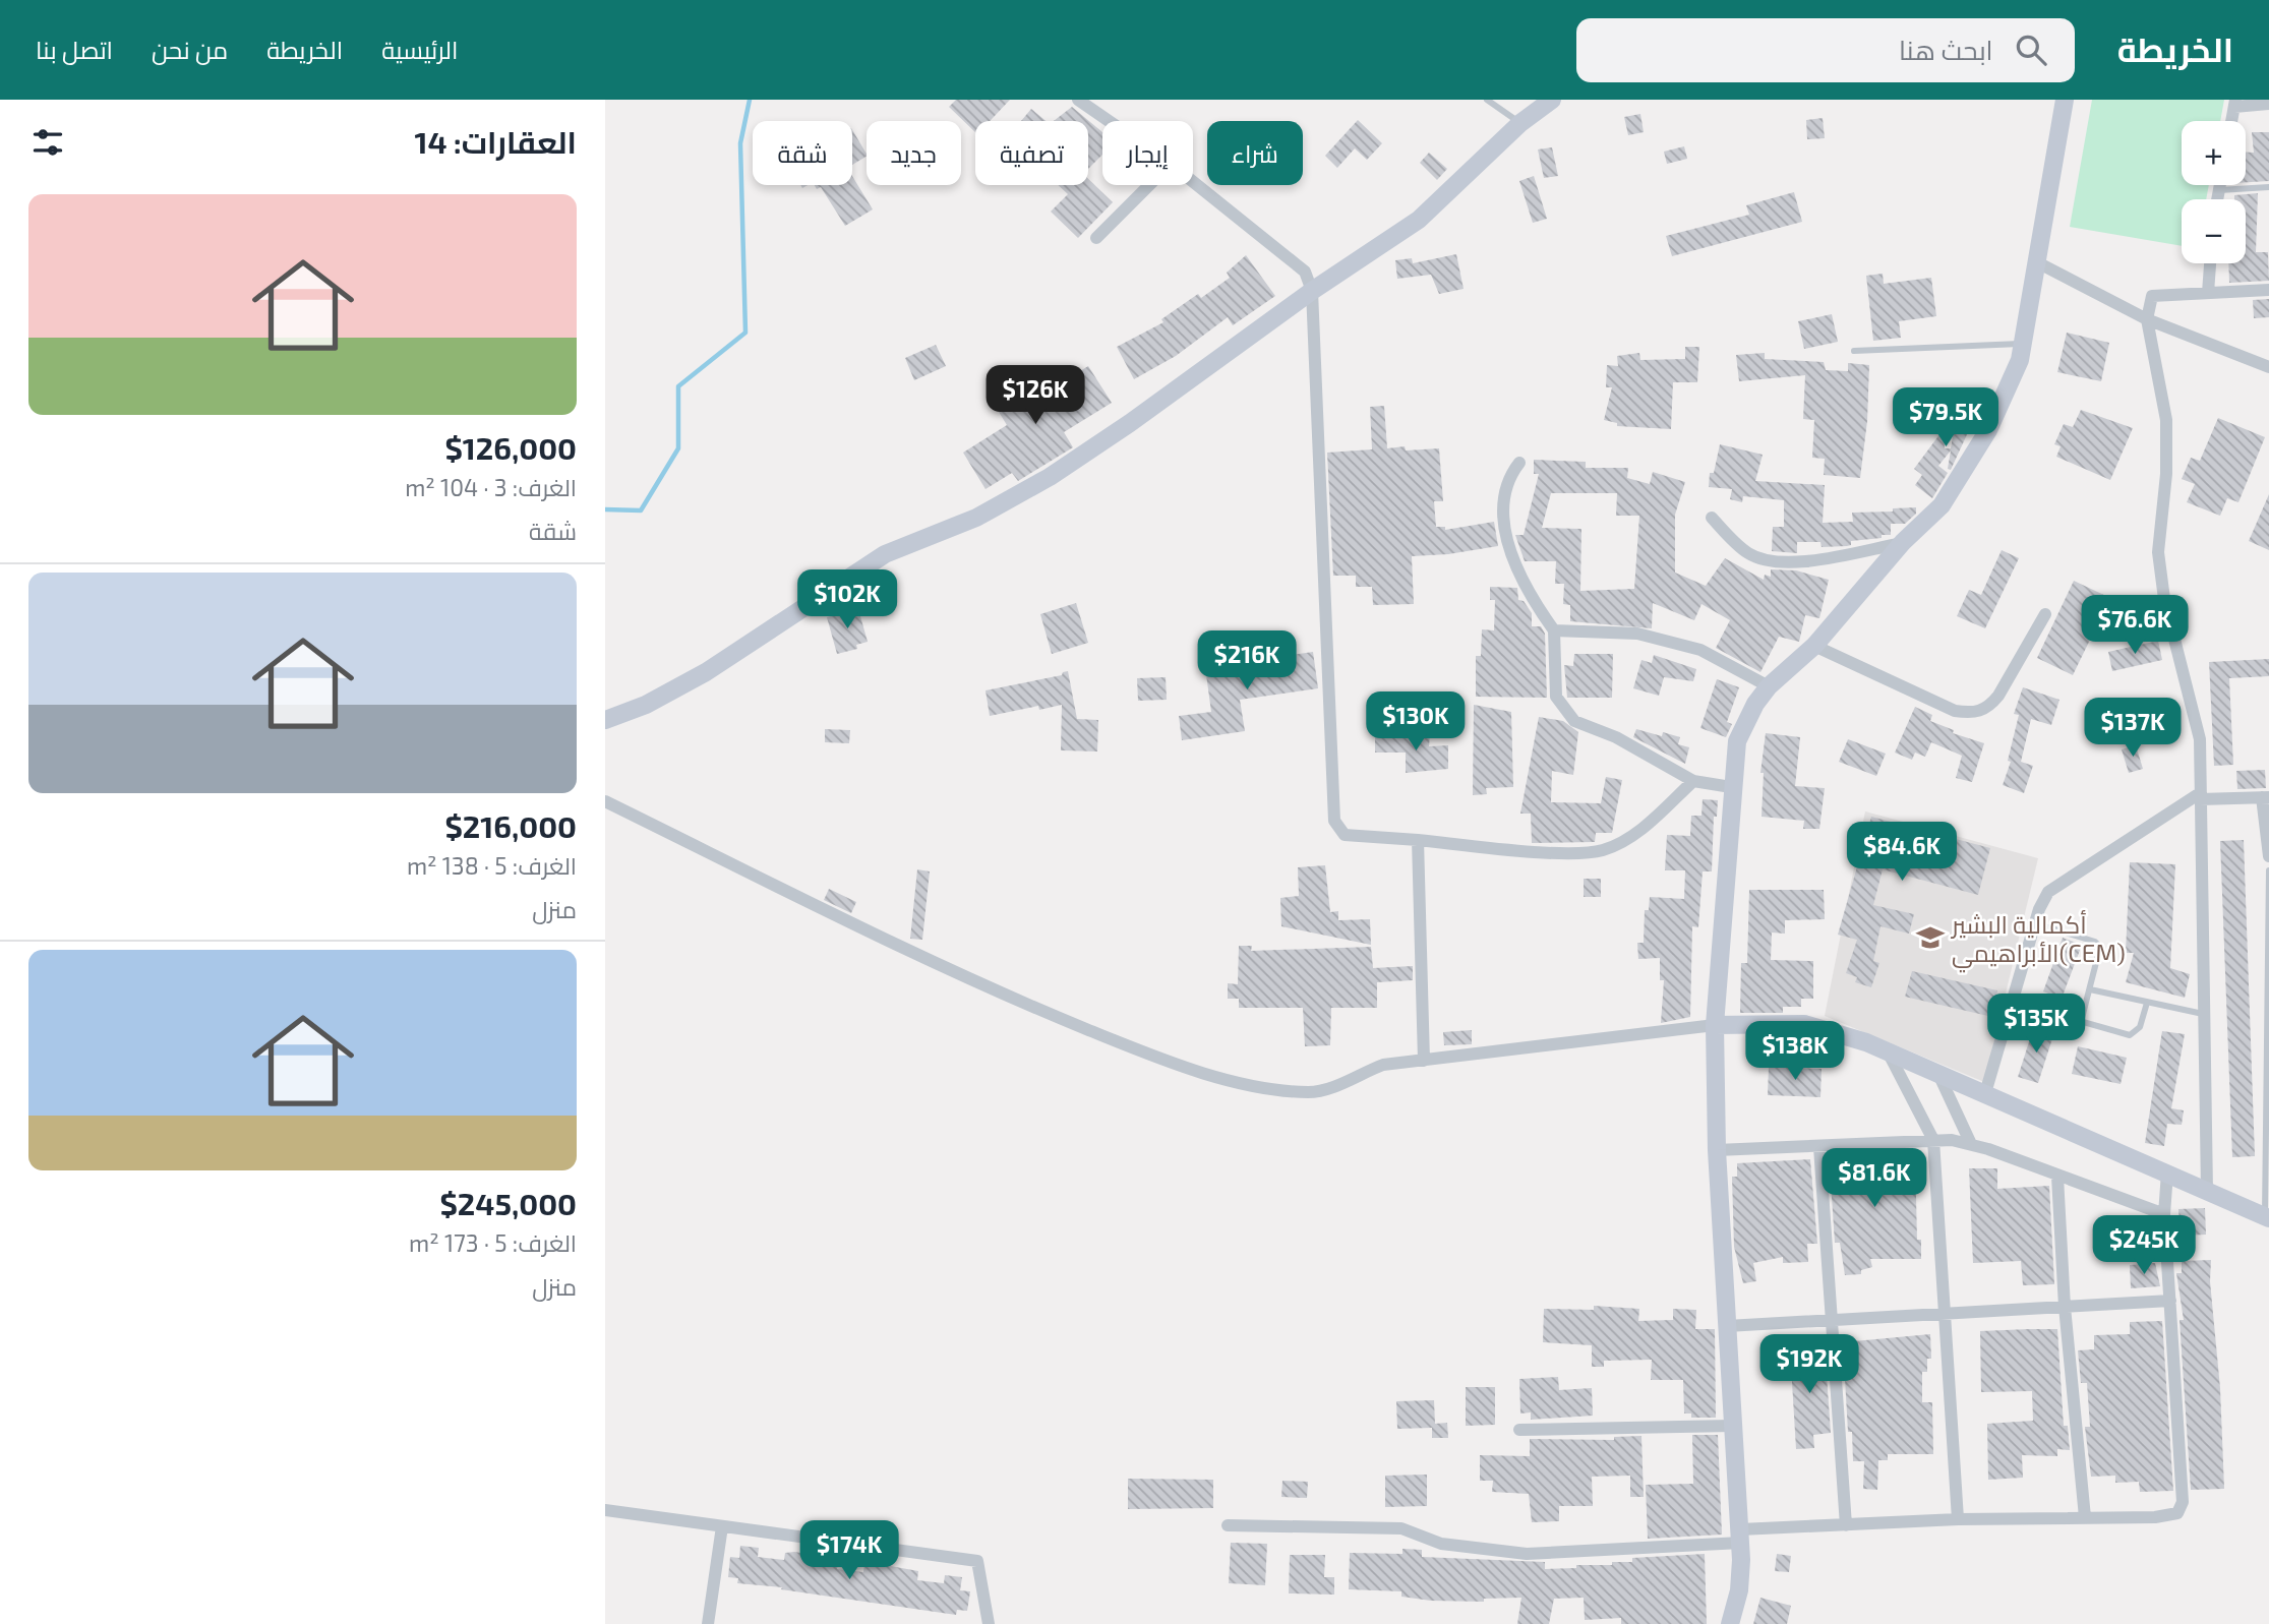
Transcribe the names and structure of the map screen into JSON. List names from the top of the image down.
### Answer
{
  "places": {
    "school or university": ["أكمالية البشير الأبراهيمي(CEM)"]
  },
  "page": {
    "header": "الخريطة",
    "search": "ابحث هنا",
    "nav": [
      "الرئيسية",
      "الخريطة",
      "من نحن",
      "اتصل بنا"
    ],
    "heading": "العقارات: 14",
    "map_buttons": ["+", "−"],
    "chip": [
      "شراء",
      "إيجار",
      "تصفية",
      "جديد",
      "شقة"
    ],
    "list": [
      {
        "name": "$126,000",
        "note": "الغرف: 3 · 104 m² · شقة"
      },
      {
        "name": "$216,000",
        "note": "الغرف: 5 · 138 m² · منزل"
      },
      {
        "name": "$245,000",
        "note": "الغرف: 5 · 173 m² · منزل"
      }
    ],
    "price": [
      "$126K",
      "$79.5K",
      "$102K",
      "$76.6K",
      "$216K",
      "$130K",
      "$137K",
      "$84.6K",
      "$135K",
      "$138K",
      "$81.6K",
      "$245K",
      "$192K",
      "$174K"
    ]
  }
}
